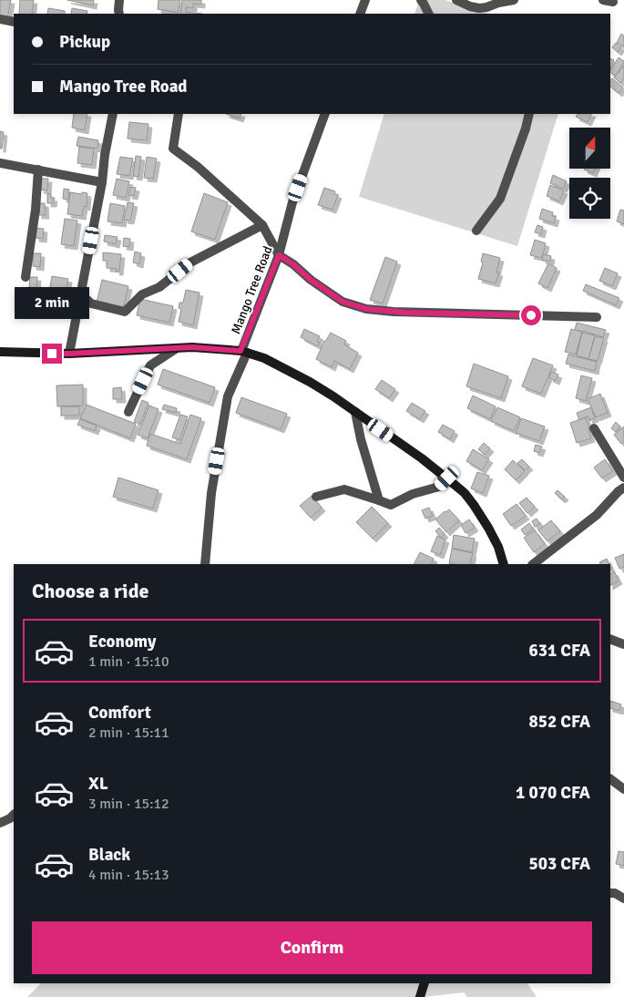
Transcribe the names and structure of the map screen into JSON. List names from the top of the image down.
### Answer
{
  "streets": {
    "main road": ["Mango Tree Road"]
  },
  "north": "top",
  "page": {
    "banner": ["Pickup", "Mango Tree Road"],
    "bubble": "2 min",
    "heading": "Choose a ride",
    "list": [
      {
        "name": "Economy",
        "note": "1 min · 15:10",
        "value": "631 CFA"
      },
      {
        "name": "Comfort",
        "note": "2 min · 15:11",
        "value": "852 CFA"
      },
      {
        "name": "XL",
        "note": "3 min · 15:12",
        "value": "1 070 CFA"
      },
      {
        "name": "Black",
        "note": "4 min · 15:13",
        "value": "503 CFA"
      }
    ],
    "buttons": "Confirm"
  }
}
